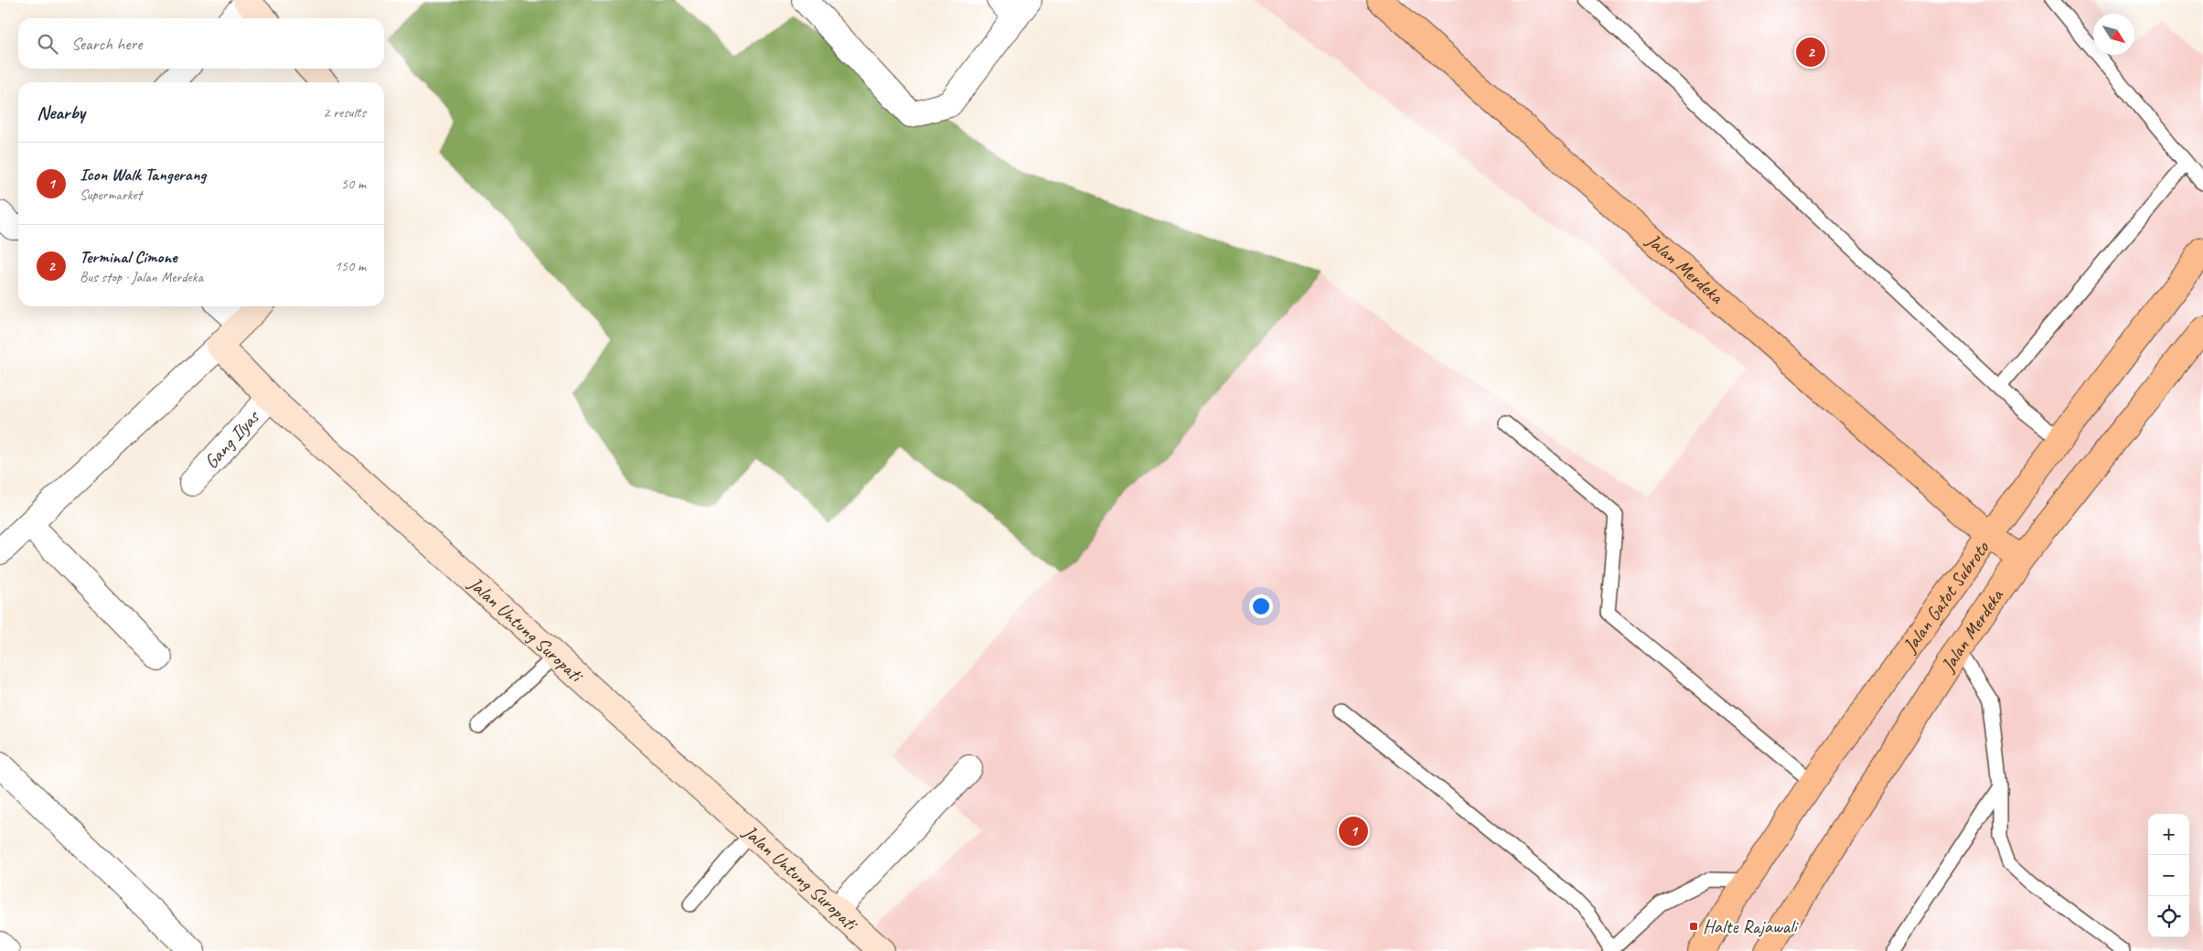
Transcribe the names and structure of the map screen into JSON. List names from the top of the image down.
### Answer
{
  "streets": {
    "main road": ["Jalan Merdeka", "Jalan Gatot Subroto"],
    "street": ["Gang Ilyas", "Jalan Untung Suropati"]
  },
  "crossings": [
    ["Jalan Merdeka", "Jalan Gatot Subroto"],
    ["Gang Ilyas", "Jalan Untung Suropati"]
  ],
  "places": {
    "transit": ["Halte Rajawali"]
  },
  "north": "bottom right",
  "page": {
    "search": "Search here",
    "pins": ["2", "1"],
    "heading": ["Nearby", "2 results"],
    "list": [
      {
        "mark": "1",
        "name": "Icon Walk Tangerang",
        "note": "Supermarket",
        "value": "50 m"
      },
      {
        "mark": "2",
        "name": "Terminal Cimone",
        "note": "Bus stop · Jalan Merdeka",
        "value": "150 m"
      }
    ],
    "map_buttons": ["+", "−"]
  }
}
